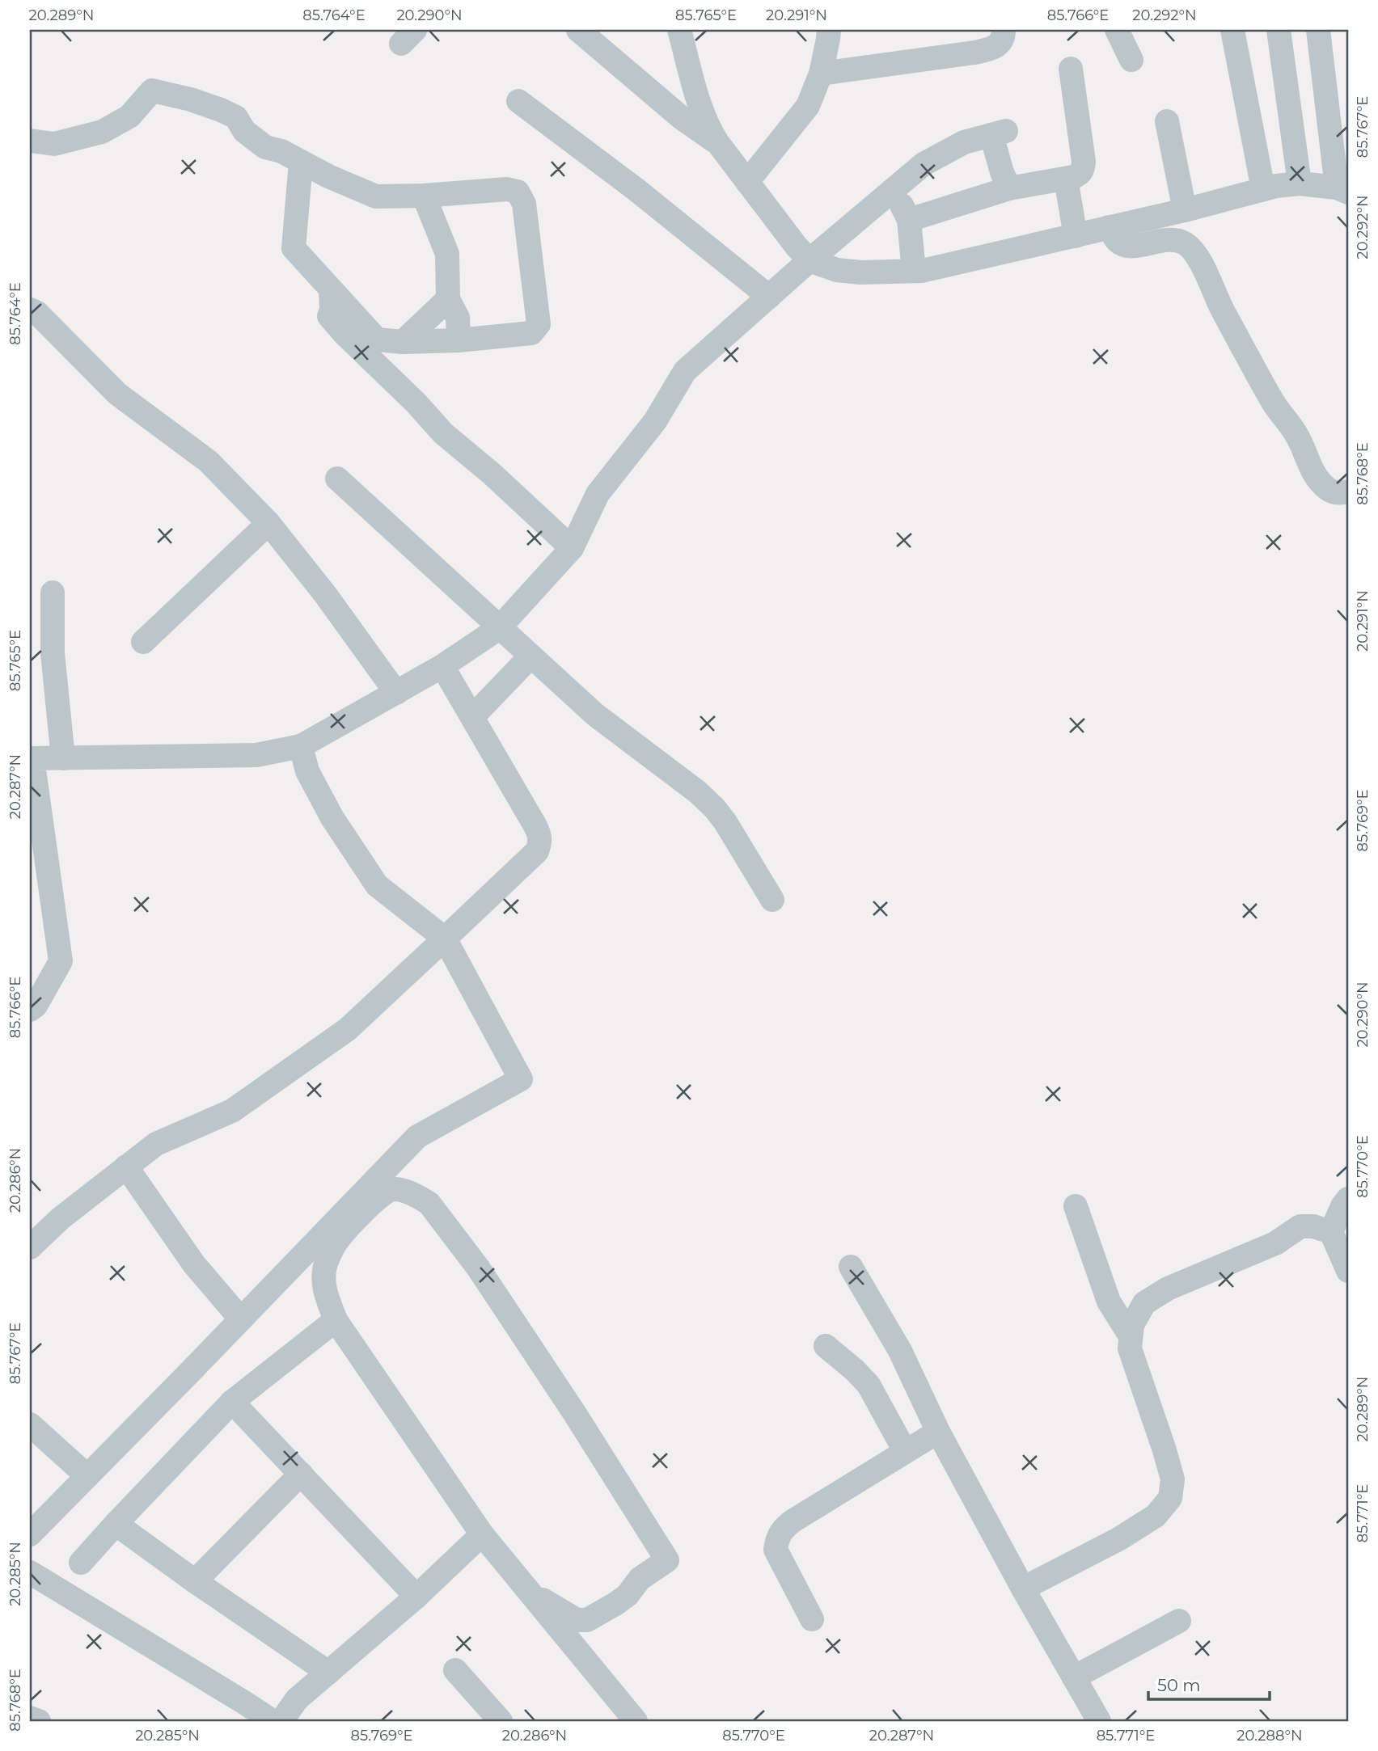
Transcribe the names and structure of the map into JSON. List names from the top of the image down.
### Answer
{
  "scale_bar": "50 m",
  "coordinates": [
    "20.289°N",
    "85.764°E",
    "20.290°N",
    "85.765°E",
    "20.291°N",
    "85.766°E",
    "20.292°N",
    "85.767°E",
    "85.768°E",
    "20.287°N",
    "85.769°E",
    "85.770°E",
    "20.286°N",
    "85.771°E",
    "20.285°N",
    "20.288°N"
  ]
}
